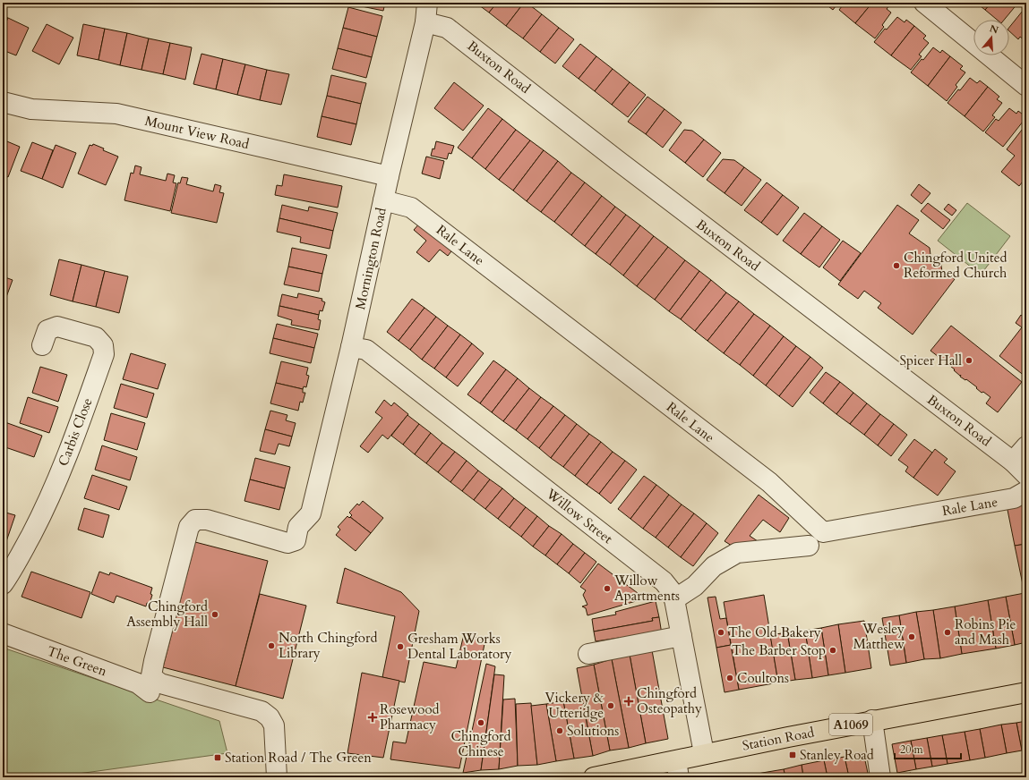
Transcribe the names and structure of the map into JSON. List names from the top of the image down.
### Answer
{
  "streets": {
    "main road": ["A1069", "Station Road"],
    "street": [
      "Buxton Road",
      "Mount View Road",
      "Rale Lane",
      "Mornington Road",
      "Carbis Close",
      "Willow Street",
      "The Green"
    ]
  },
  "crossings": [
    ["Buxton Road", "Mornington Road"],
    ["Mount View Road", "Mornington Road"],
    ["Rale Lane", "Mornington Road"],
    ["Mornington Road", "Willow Street"],
    ["Willow Street", "Station Road"]
  ],
  "places": {
    "other": [
      "Chingford United Reformed Church",
      "Spicer Hall",
      "Willow Apartments",
      "Chingford Assembly Hall",
      "The Old Bakery",
      "Robins Pie and Mash",
      "Wesley Matthew",
      "North Chingford Library",
      "Gresham Works Dental Laboratory",
      "The Barber Stop",
      "Coultons",
      "Vickery & Utteridge",
      "Chingford Chinese",
      "Solutions"
    ],
    "health": ["Chingford Osteopathy", "Rosewood Pharmacy"],
    "transit": ["Stanley Road", "Station Road / The Green"]
  },
  "scale_bar": "20 m",
  "north": "top"
}
